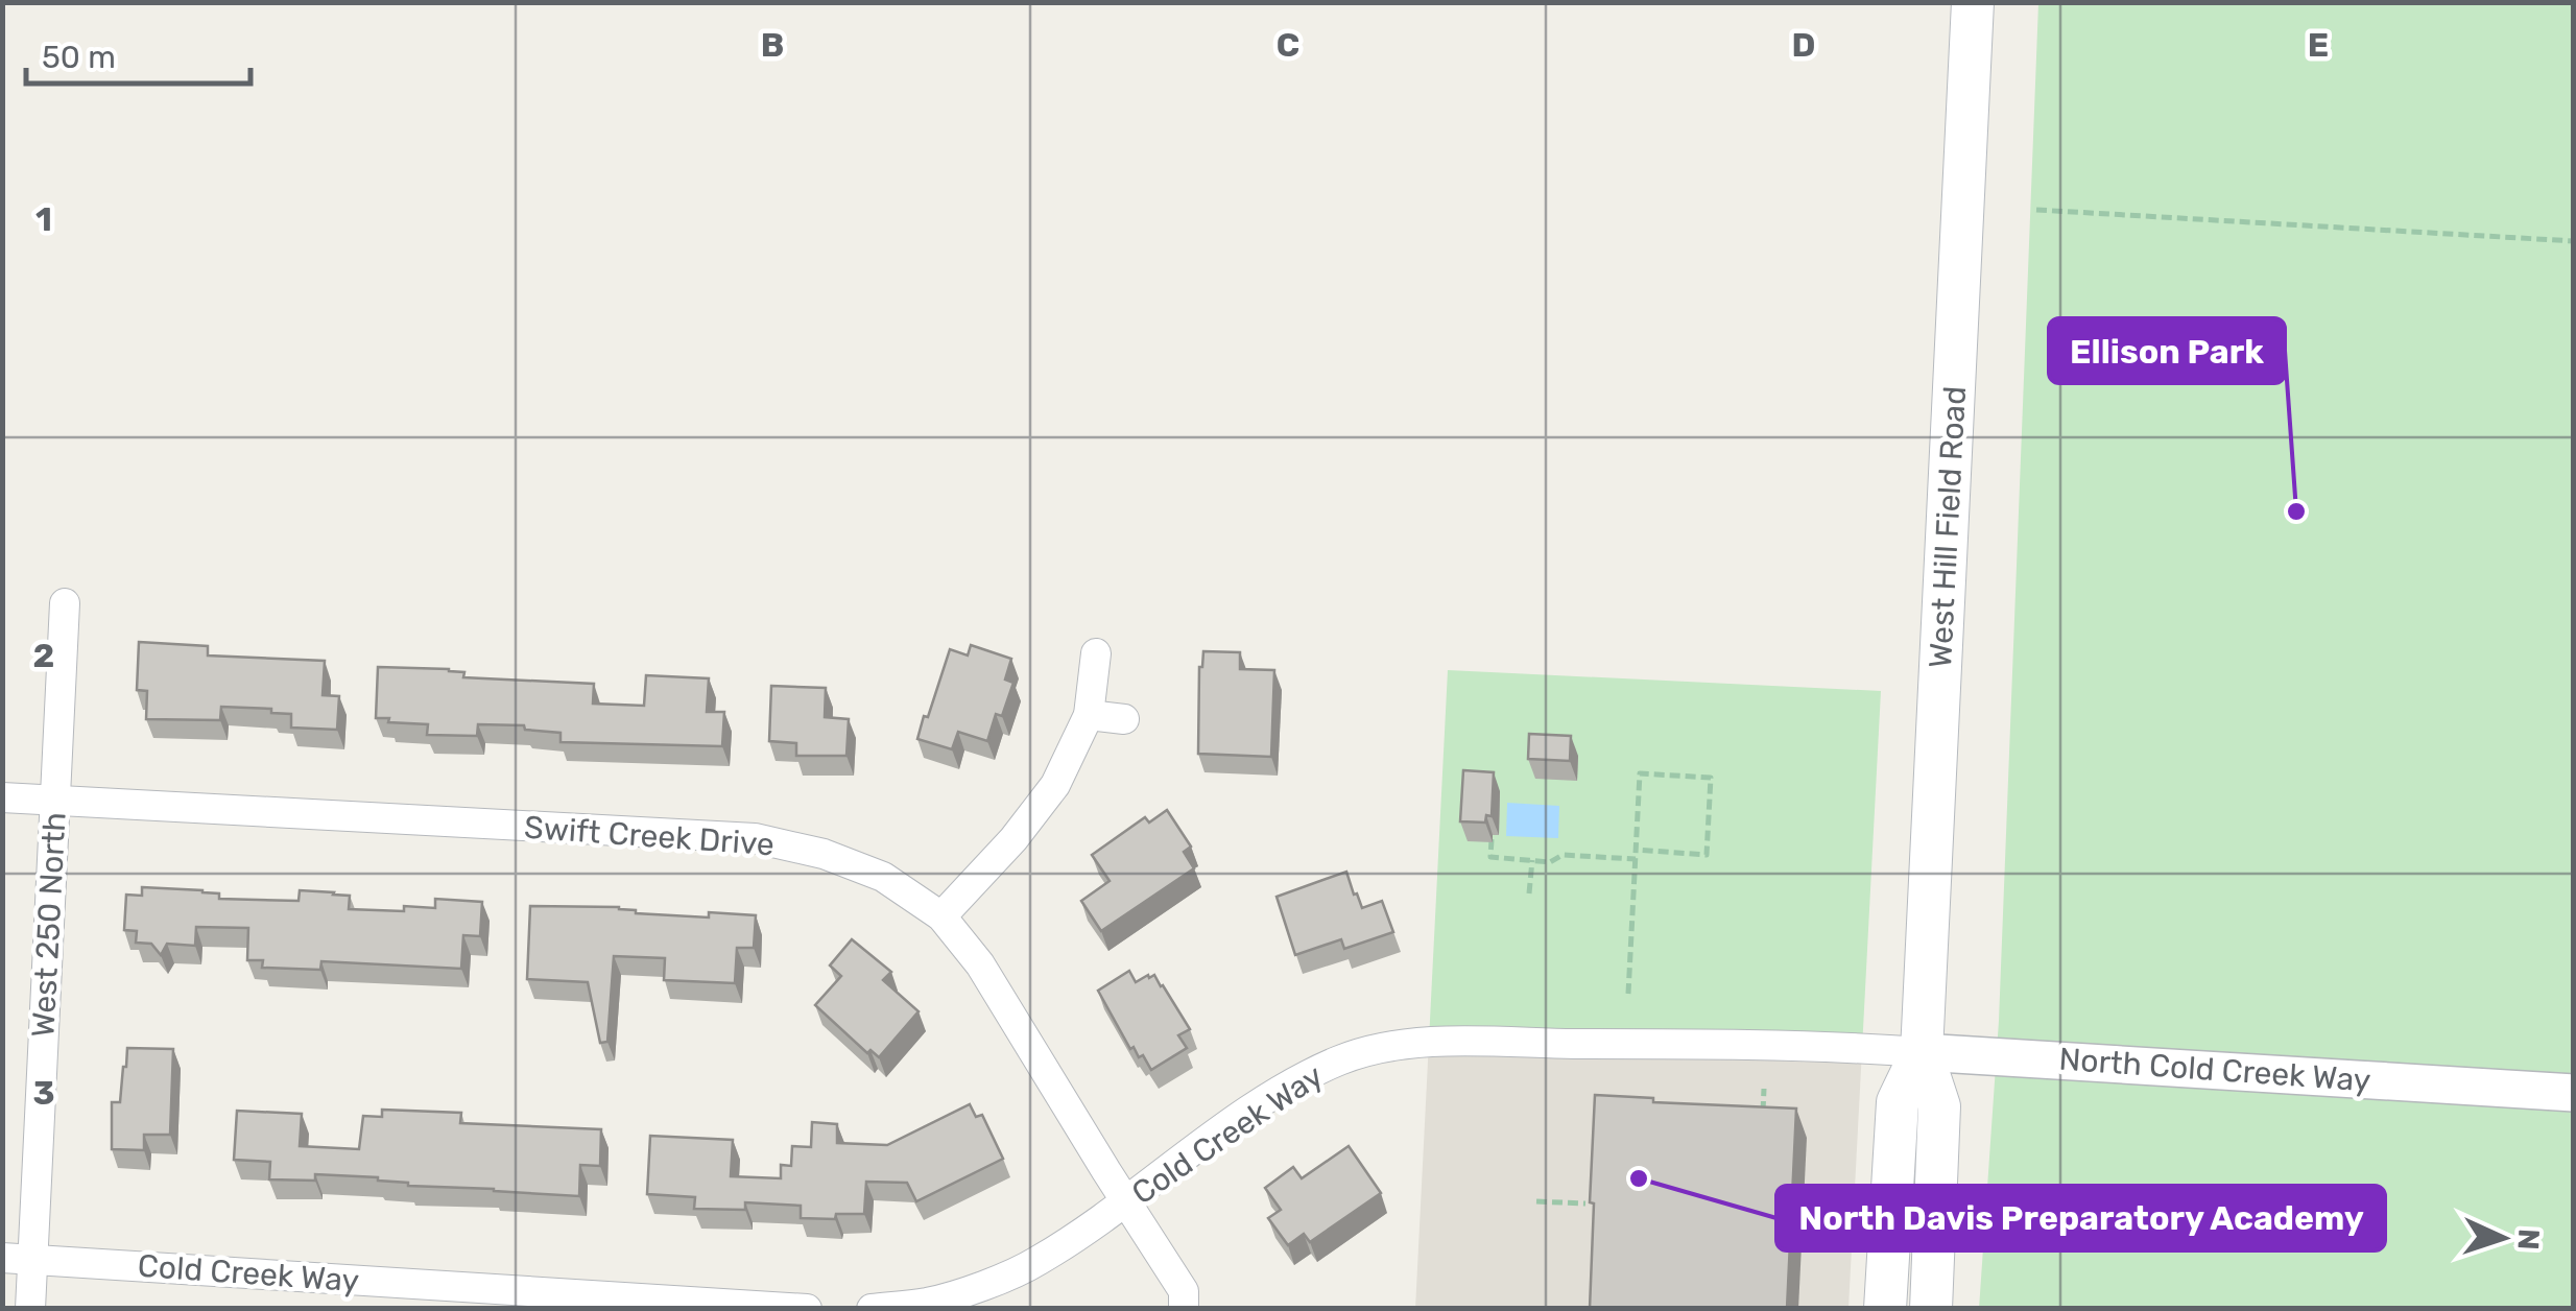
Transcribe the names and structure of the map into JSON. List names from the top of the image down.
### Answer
{
  "streets": {
    "main road": ["West Hill Field Road"],
    "street": [
      "Swift Creek Drive",
      "West 250 North",
      "North Cold Creek Way",
      "Cold Creek Way"
    ]
  },
  "crossings": [
    ["West Hill Field Road", "North Cold Creek Way"],
    ["Swift Creek Drive", "West 250 North"],
    ["Swift Creek Drive", "Cold Creek Way"],
    ["West 250 North", "Cold Creek Way"],
    ["North Cold Creek Way", "Cold Creek Way"]
  ],
  "places": ["Ellison Park", "North Davis Preparatory Academy"],
  "scale_bar": "50 m",
  "north": "right",
  "grid": {
    "columns": [
      "B",
      "C",
      "D",
      "E"
    ],
    "rows": ["1", "2", "3"]
  }
}
